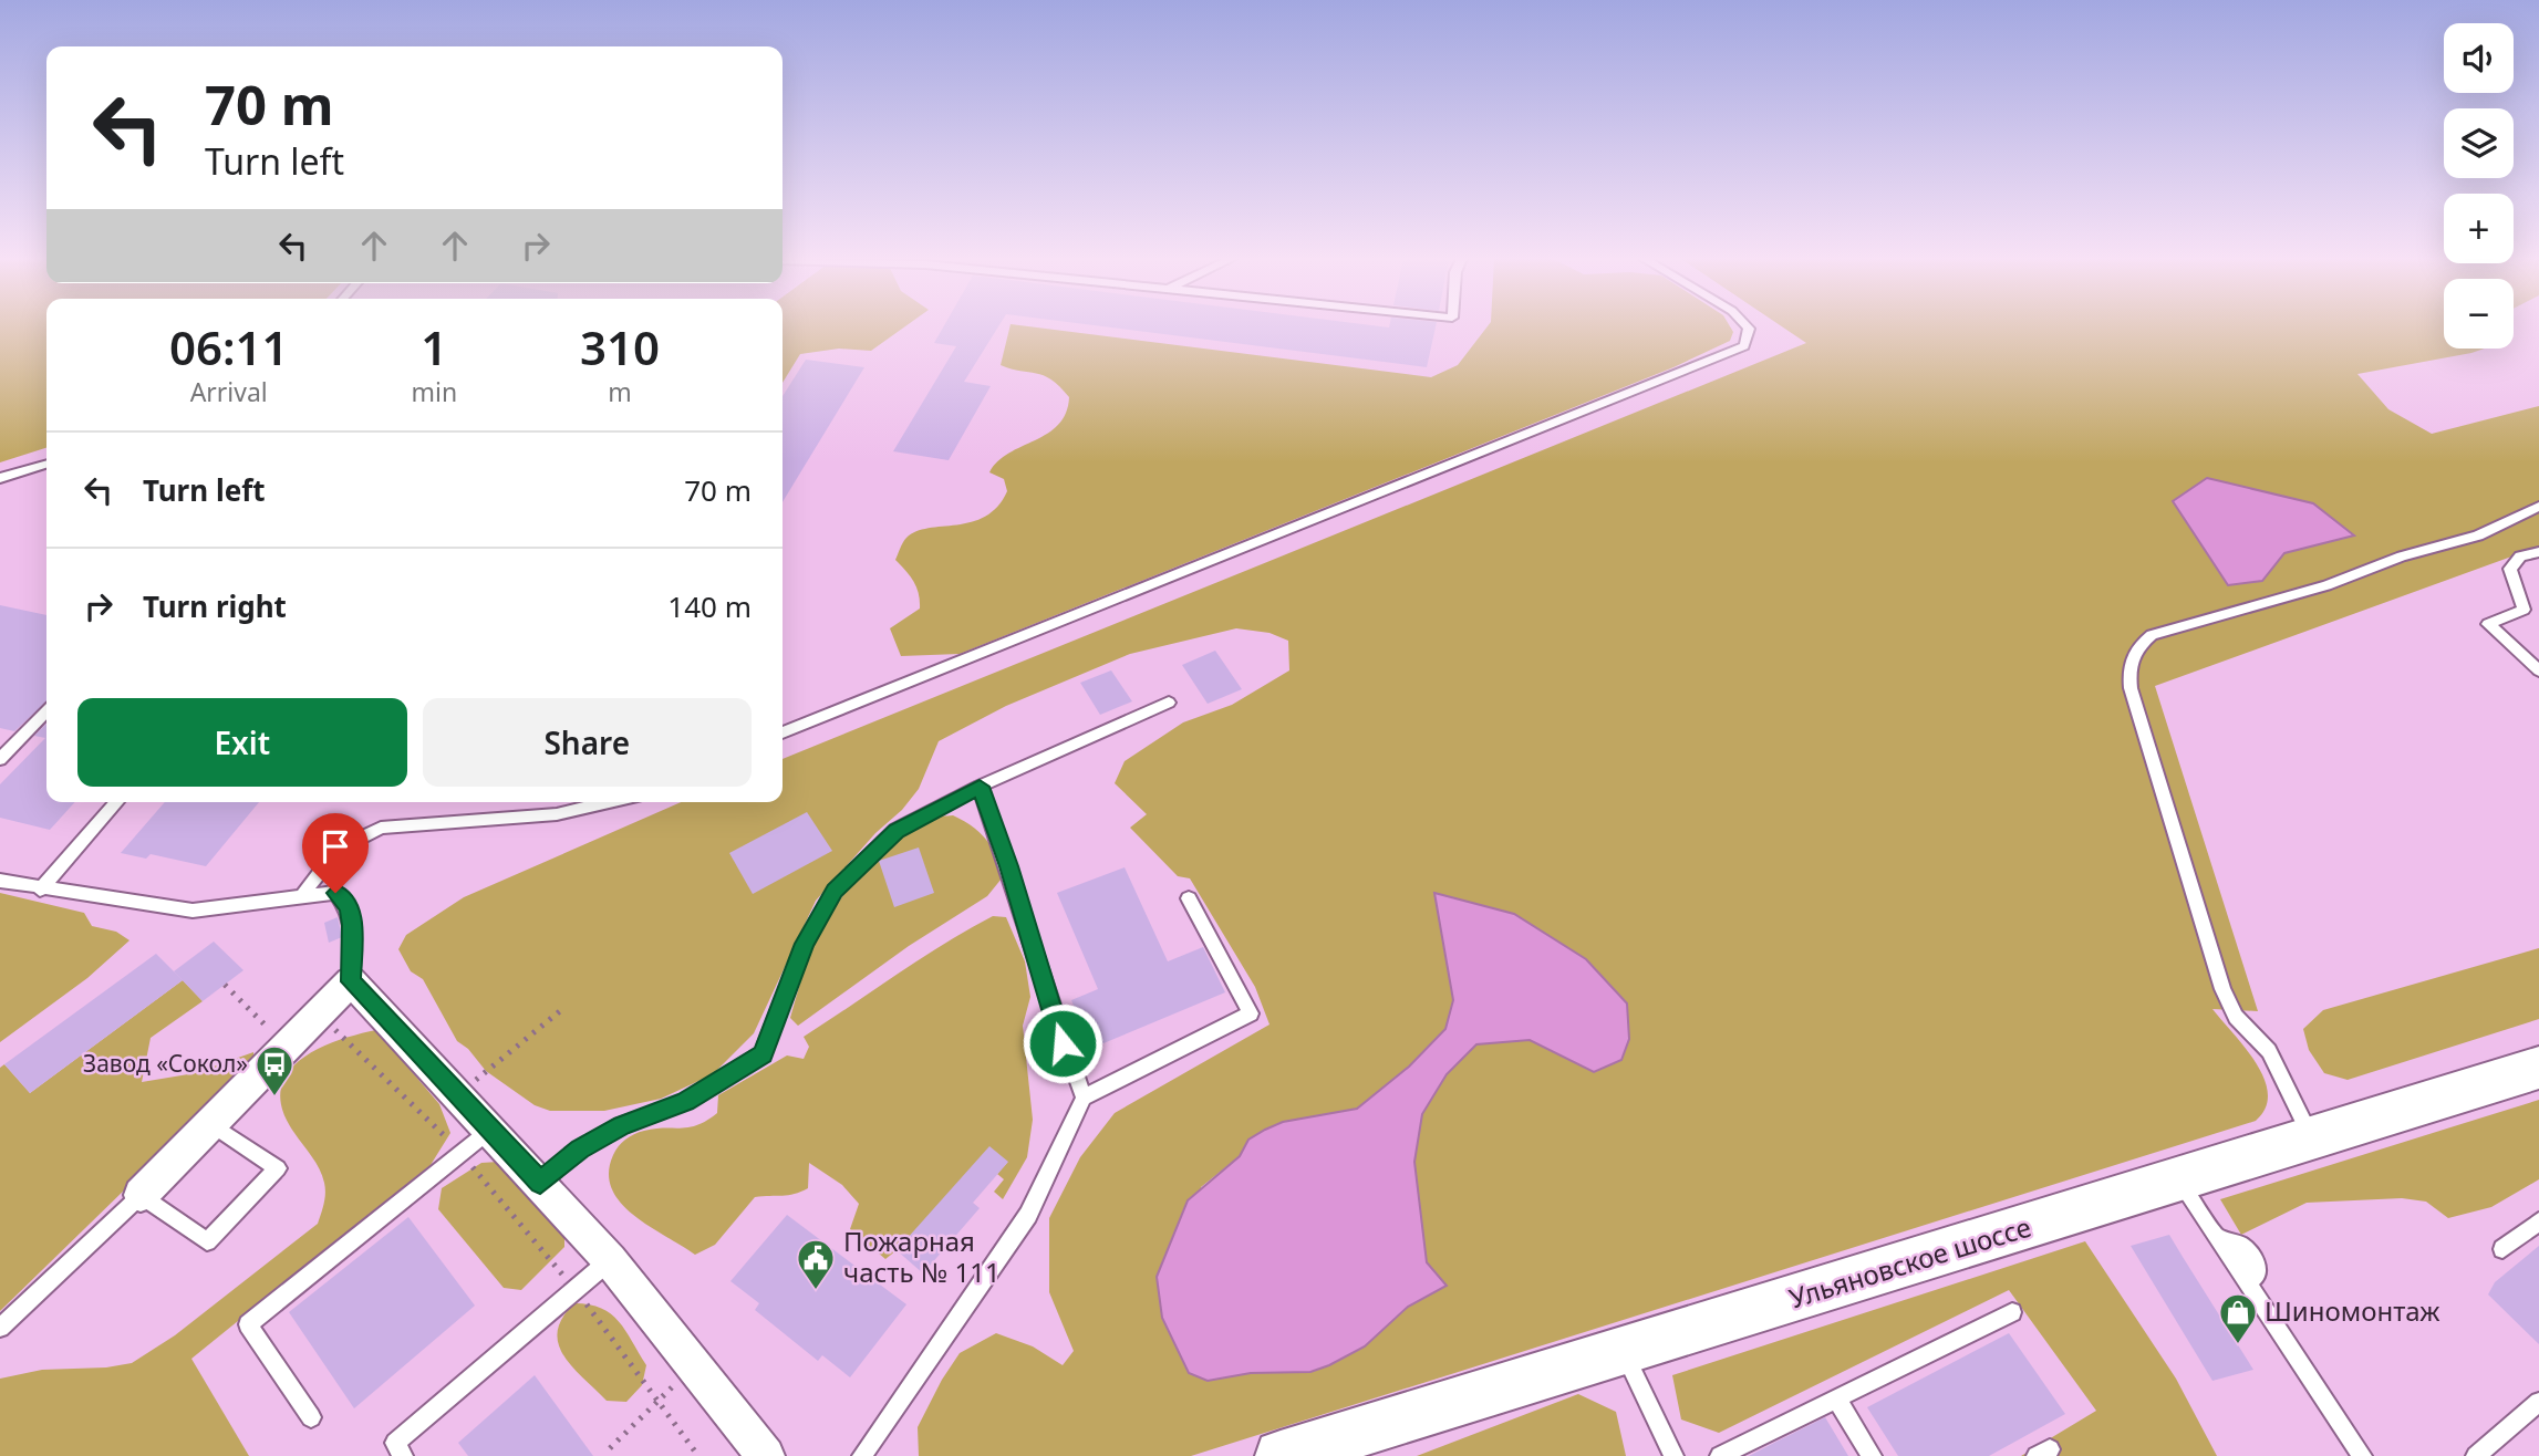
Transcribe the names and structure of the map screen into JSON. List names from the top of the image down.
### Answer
{
  "streets": {
    "main road": ["Ульяновское шоссе"]
  },
  "places": {
    "bus stop": ["Завод «Сокол»"],
    "public building": ["Пожарная часть № 111"],
    "shop": ["Шиномонтаж"]
  },
  "page": {
    "map_buttons": ["+", "−"],
    "turn": ["70 m", "Turn left"],
    "eta": [
      "06:11",
      "Arrival",
      "1",
      "min",
      "310",
      "m"
    ],
    "list": [
      {
        "name": "Turn left",
        "value": "70 m"
      },
      {
        "name": "Turn right",
        "value": "140 m"
      }
    ],
    "buttons": ["Exit", "Share"]
  }
}
